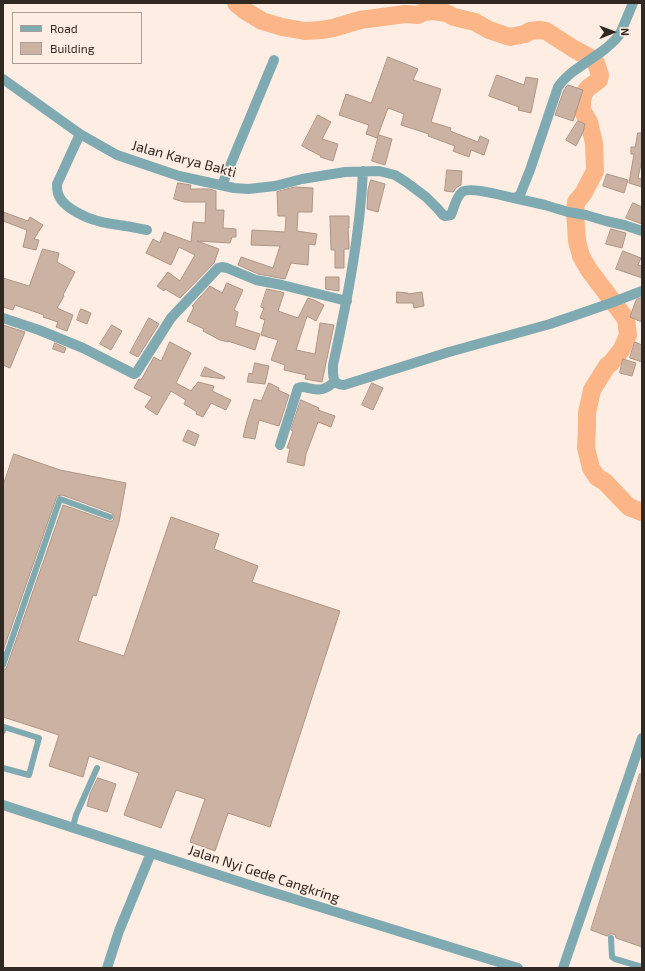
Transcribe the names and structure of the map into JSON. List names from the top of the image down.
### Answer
{
  "streets": {
    "street": ["Jalan Karya Bakti", "Jalan Nyi Gede Cangkring"]
  },
  "legend": ["Road", "Building"],
  "north": "right"
}
